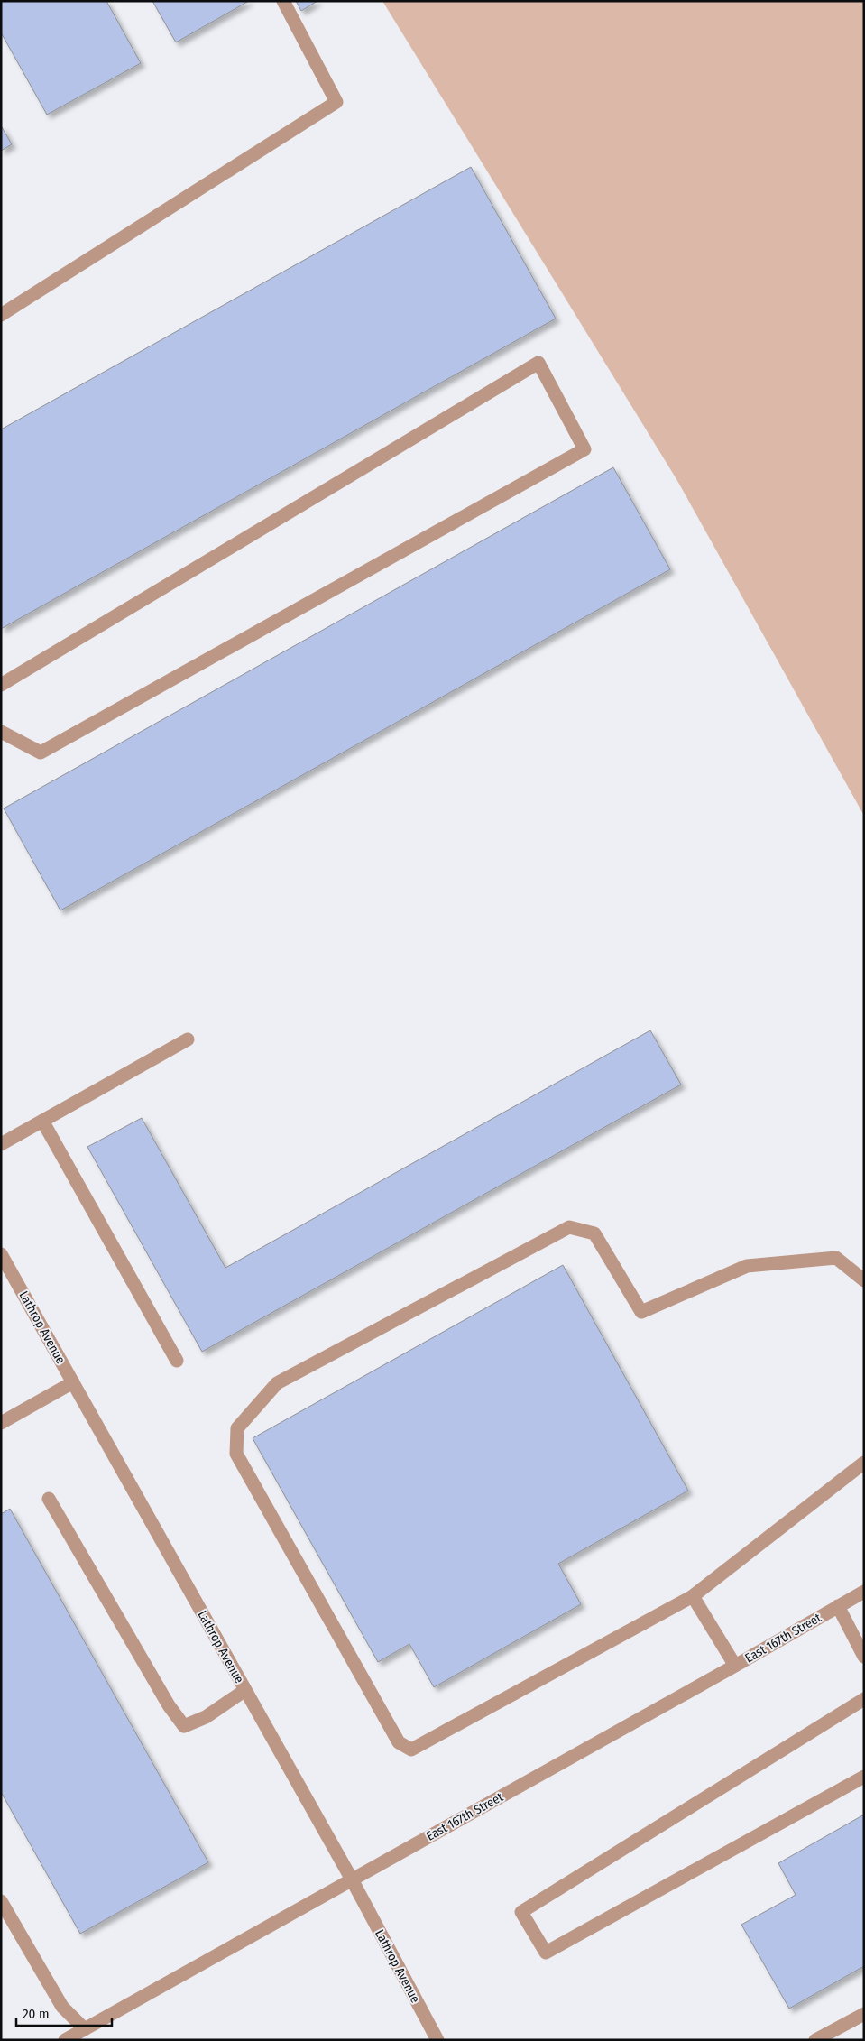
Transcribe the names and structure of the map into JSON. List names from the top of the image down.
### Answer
{
  "streets": {
    "street": ["Lathrop Avenue", "East 167th Street"]
  },
  "crossings": [
    ["Lathrop Avenue", "East 167th Street"]
  ],
  "scale_bar": "20 m"
}
